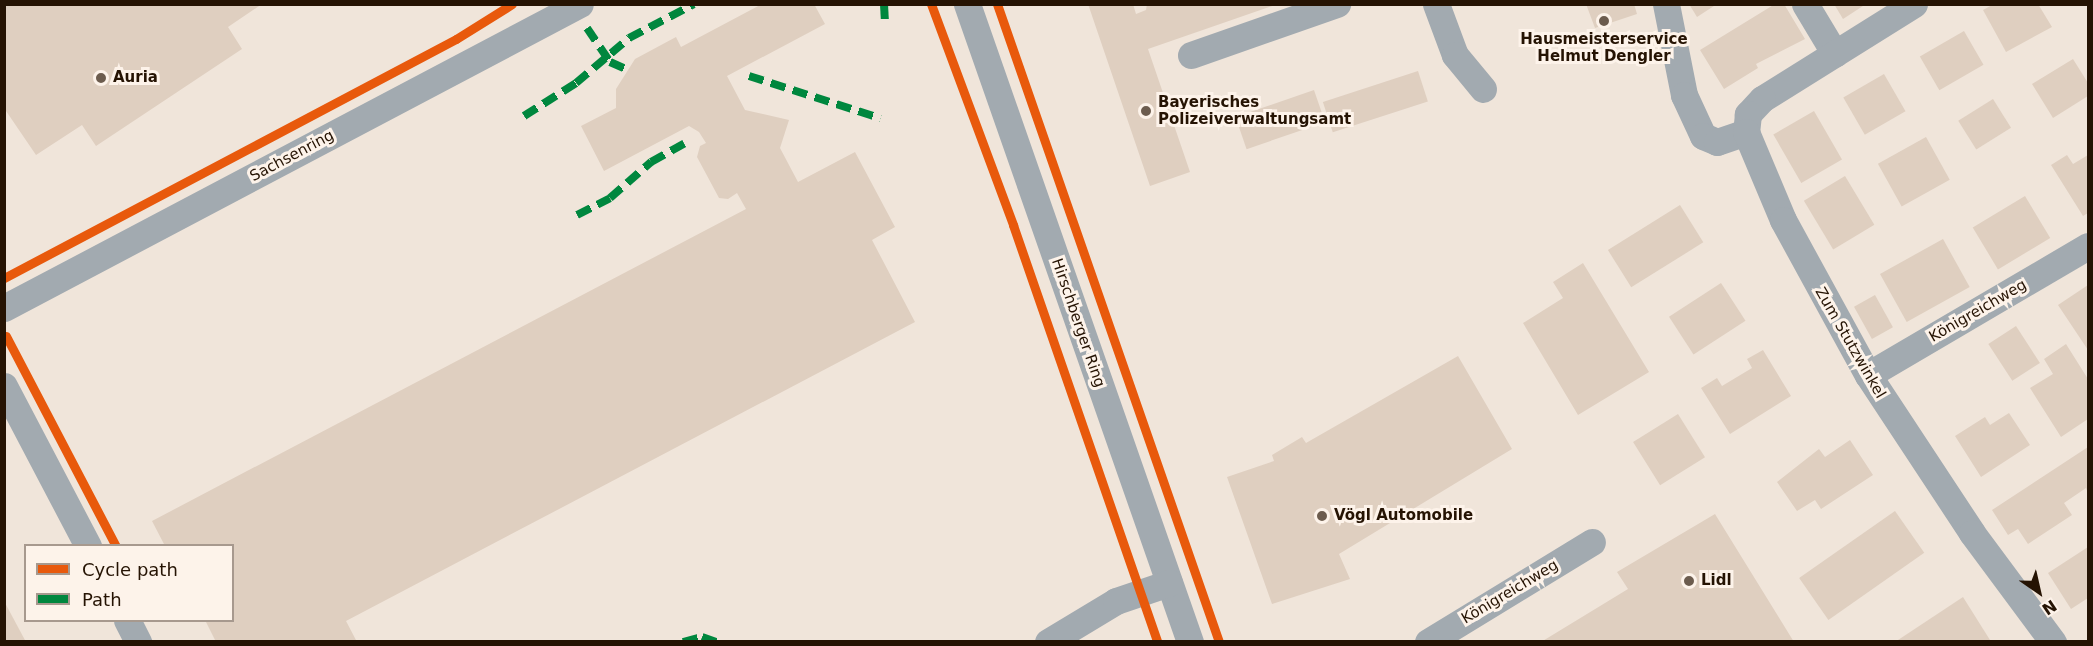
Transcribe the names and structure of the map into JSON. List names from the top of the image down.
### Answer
{
  "streets": {
    "street": [
      "Sachsenring",
      "Königreichweg",
      "Hirschberger Ring",
      "Zum Stutzwinkel"
    ]
  },
  "crossings": [
    ["Königreichweg", "Zum Stutzwinkel"]
  ],
  "places": [
    "Hausmeisterservice Helmut Dengler",
    "Auria",
    "Bayerisches Polizeiverwaltungsamt",
    "Vögl Automobile",
    "Lidl"
  ],
  "legend": ["Cycle path", "Path"],
  "north": "bottom right"
}
